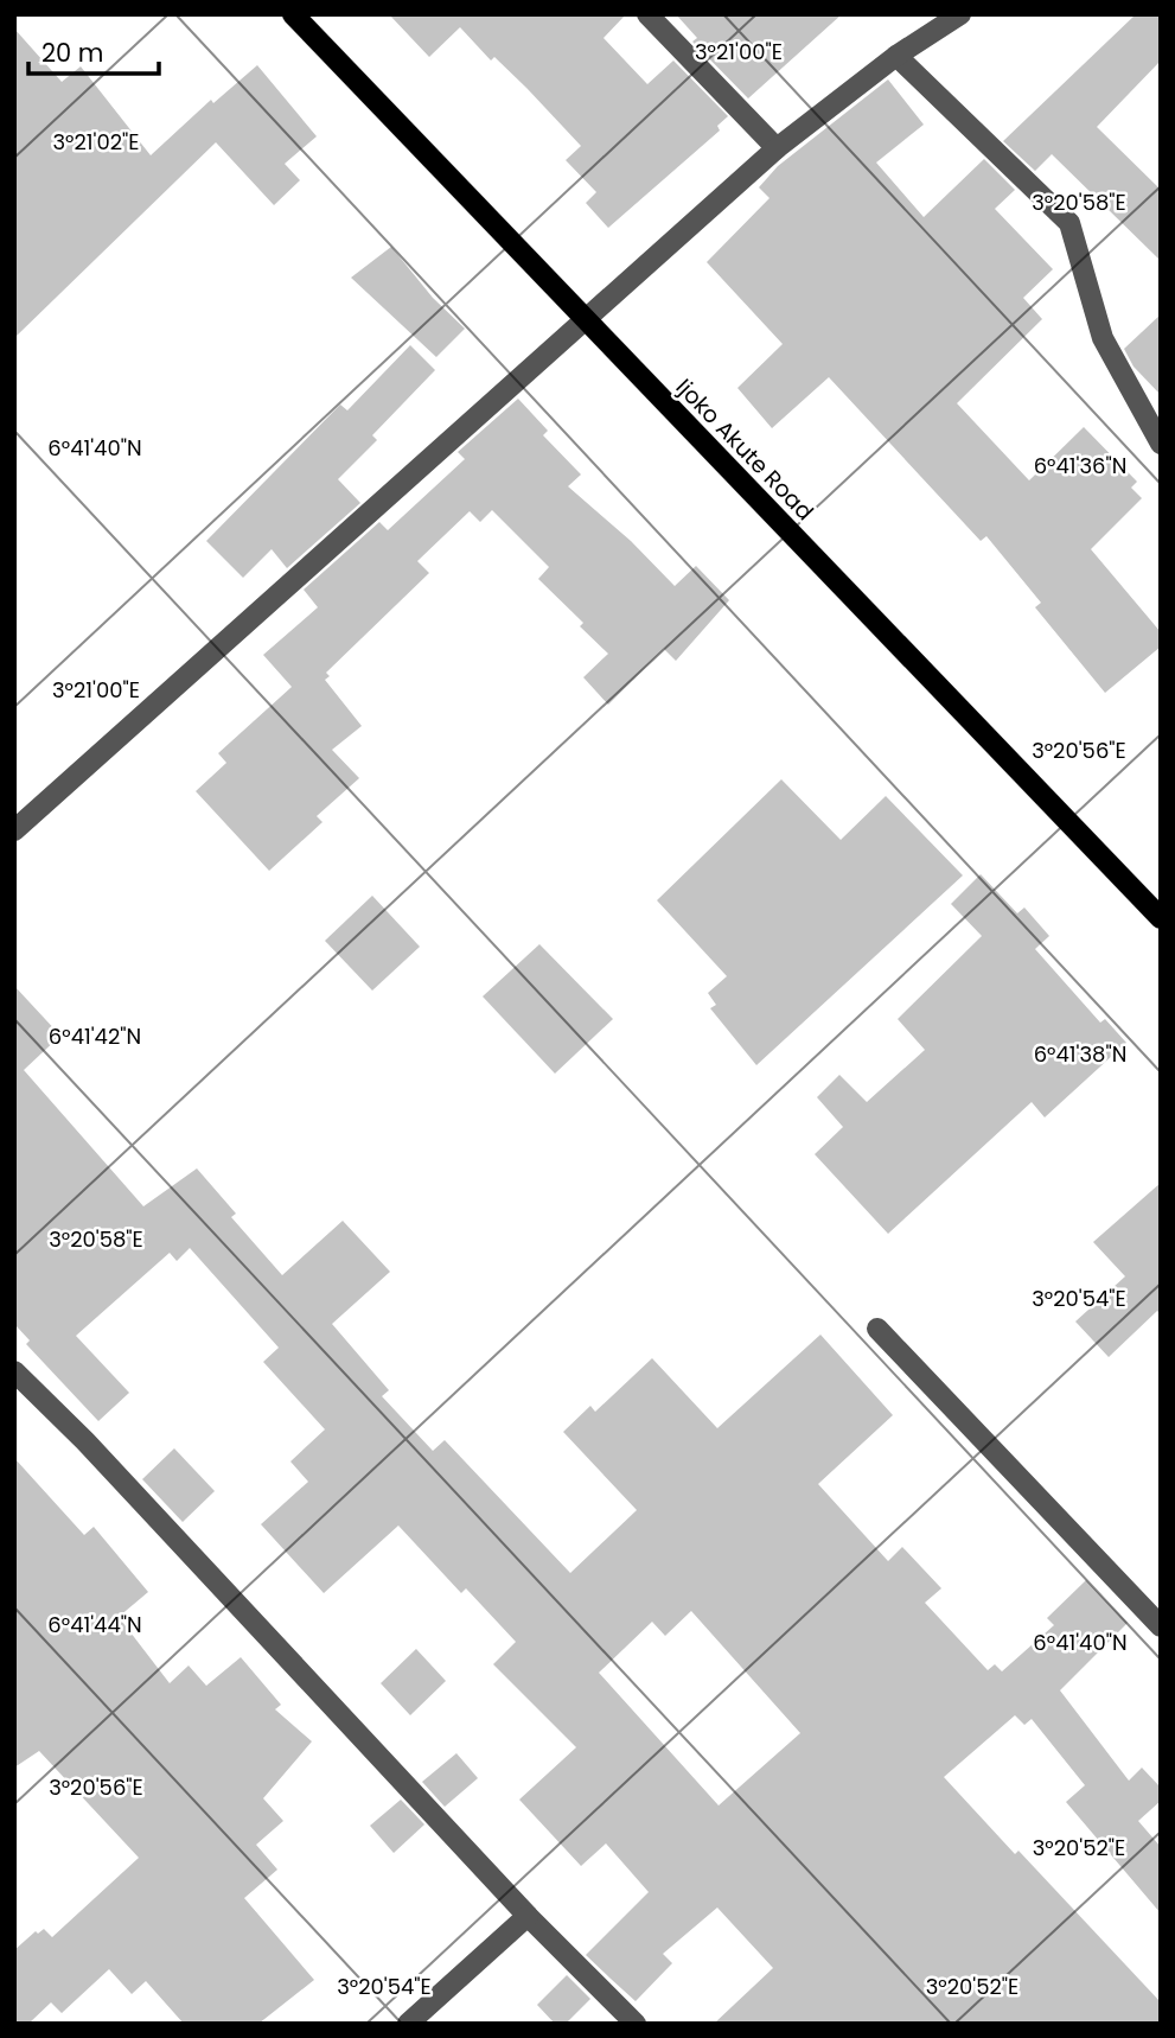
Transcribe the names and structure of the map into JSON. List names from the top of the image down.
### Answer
{
  "streets": {
    "main road": ["Ijoko Akute Road"]
  },
  "scale_bar": "20 m",
  "coordinates": [
    "3°21'00\"E",
    "3°21'02\"E",
    "3°20'58\"E",
    "6°41'40\"N",
    "6°41'36\"N",
    "3°20'56\"E",
    "6°41'42\"N",
    "6°41'38\"N",
    "3°20'54\"E",
    "6°41'44\"N",
    "3°20'52\"E"
  ]
}
